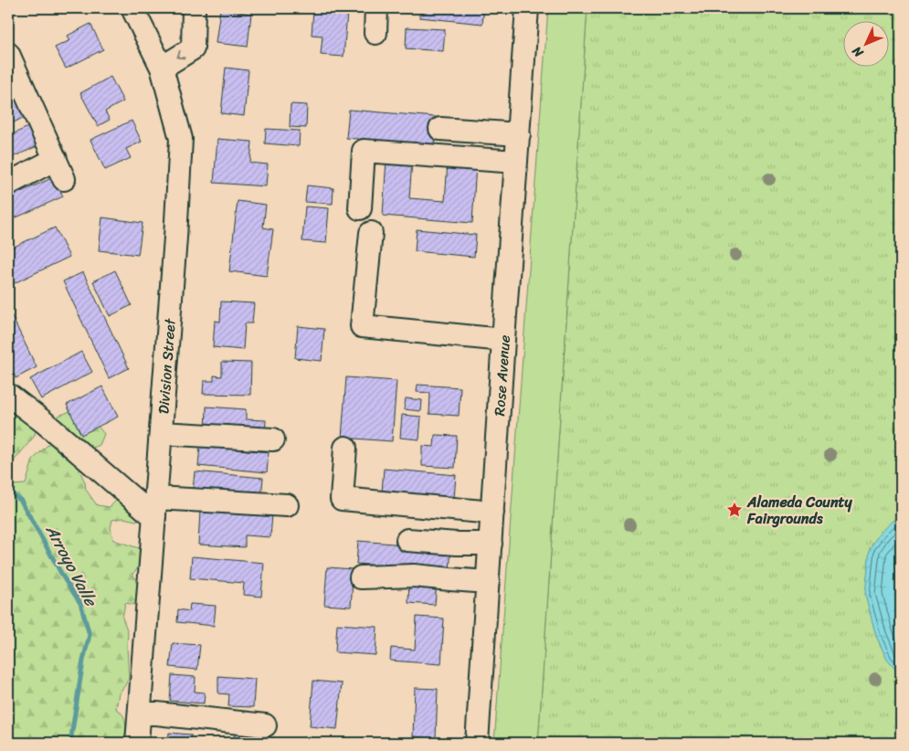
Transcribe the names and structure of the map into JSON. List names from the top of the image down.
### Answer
{
  "streets": {
    "street": ["Division Street", "Rose Avenue"]
  },
  "water": ["Arroyo Valle"],
  "places": {
    "place": ["Alameda County Fairgrounds"]
  },
  "north": "bottom left"
}
